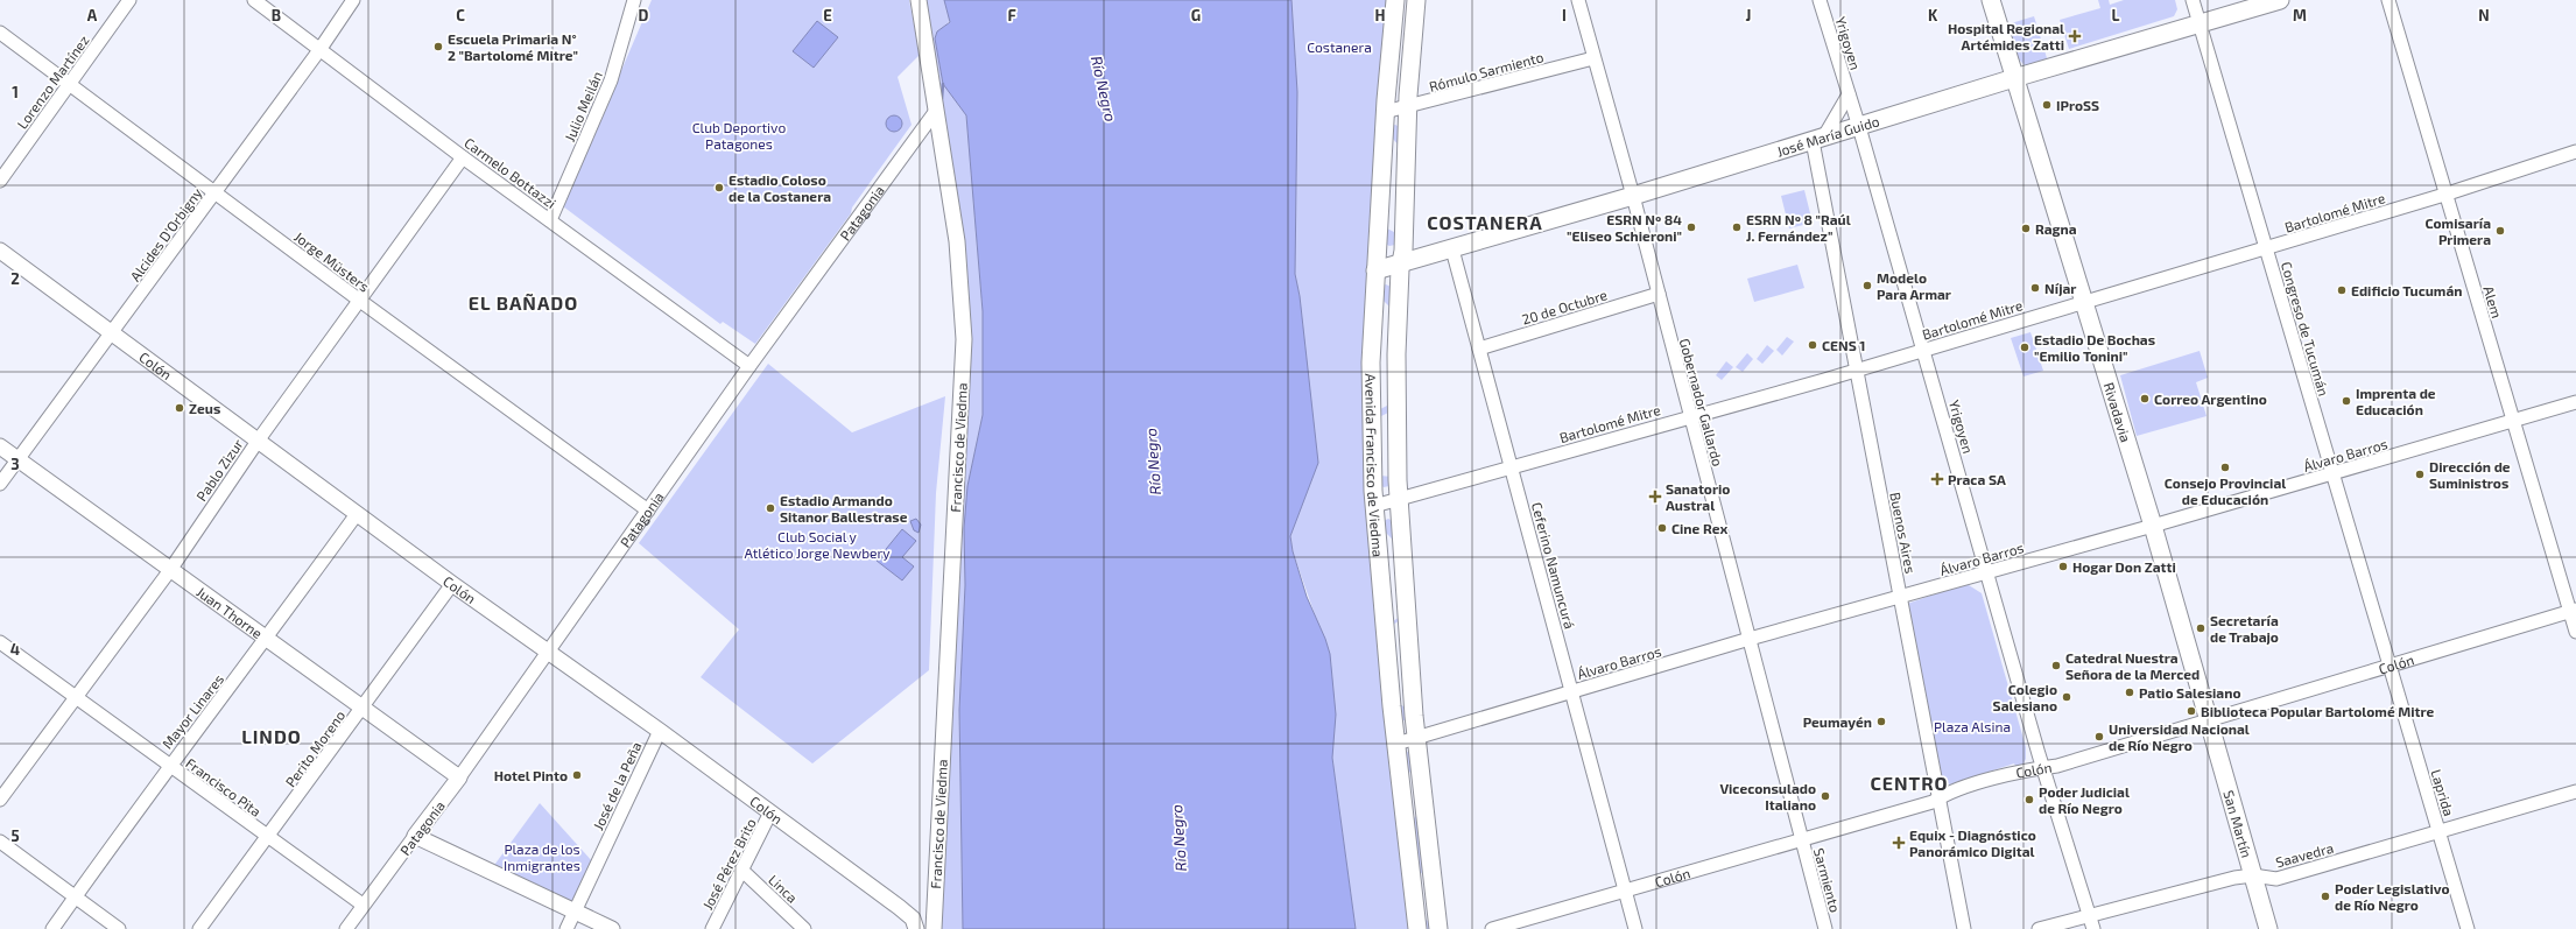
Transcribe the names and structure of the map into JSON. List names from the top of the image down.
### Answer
{
  "streets": {
    "main road": [
      "José María Guido",
      "Rivadavia",
      "Avenida Francisco de Viedma",
      "San Martín"
    ],
    "street": [
      "Yrigoyen",
      "Rómulo Sarmiento",
      "Lorenzo Martínez",
      "Julio Meilán",
      "Carmelo Bottazzi",
      "Bartolomé Mitre",
      "Patagonia",
      "Alcides D'Orbigny",
      "Jorge Müsters",
      "Alem",
      "20 de Octubre",
      "Congreso de Tucumán",
      "Colón",
      "Gobernador Gallardo",
      "Francisco de Viedma",
      "Álvaro Barros",
      "Pablo Zizur",
      "Buenos Aires",
      "Ceferino Namuncurá",
      "Juan Thorne",
      "Mayor Linares",
      "Perito Moreno",
      "José de la Peña",
      "Francisco Pita",
      "Laprida",
      "Saavedra",
      "José Pérez Brito",
      "Sarmiento",
      "Linca"
    ]
  },
  "crossings": [
    ["Yrigoyen", "José María Guido"],
    ["Yrigoyen", "Bartolomé Mitre"],
    ["Yrigoyen", "Colón"],
    ["Yrigoyen", "Álvaro Barros"],
    ["Yrigoyen", "Saavedra"],
    ["Rómulo Sarmiento", "Gobernador Gallardo"],
    ["Rómulo Sarmiento", "Avenida Francisco de Viedma"],
    ["Lorenzo Martínez", "Jorge Müsters"],
    ["Julio Meilán", "Carmelo Bottazzi"],
    ["José María Guido", "Congreso de Tucumán"],
    ["José María Guido", "Gobernador Gallardo"],
    ["José María Guido", "Rivadavia"],
    ["José María Guido", "Avenida Francisco de Viedma"],
    ["José María Guido", "Buenos Aires"],
    ["José María Guido", "Ceferino Namuncurá"],
    ["Carmelo Bottazzi", "Patagonia"],
    ["Carmelo Bottazzi", "Alcides D'Orbigny"],
    ["Carmelo Bottazzi", "Pablo Zizur"],
    ["Bartolomé Mitre", "Alem"],
    ["Bartolomé Mitre", "Congreso de Tucumán"],
    ["Bartolomé Mitre", "Gobernador Gallardo"],
    ["Bartolomé Mitre", "Rivadavia"],
    ["Bartolomé Mitre", "Avenida Francisco de Viedma"],
    ["Bartolomé Mitre", "Buenos Aires"],
    ["Bartolomé Mitre", "Ceferino Namuncurá"],
    ["Patagonia", "Jorge Müsters"],
    ["Patagonia", "Colón"],
    ["Patagonia", "Francisco de Viedma"],
    ["Patagonia", "Juan Thorne"],
    ["Patagonia", "Francisco Pita"],
    ["Alcides D'Orbigny", "Jorge Müsters"],
    ["Alcides D'Orbigny", "Colón"],
    ["Alcides D'Orbigny", "Juan Thorne"],
    ["Jorge Müsters", "Pablo Zizur"],
    ["Alem", "Colón"],
    ["Alem", "Álvaro Barros"],
    ["20 de Octubre", "Gobernador Gallardo"],
    ["20 de Octubre", "Ceferino Namuncurá"],
    ["Congreso de Tucumán", "Colón"],
    ["Congreso de Tucumán", "Álvaro Barros"],
    ["Congreso de Tucumán", "Laprida"],
    ["Colón", "Gobernador Gallardo"],
    ["Colón", "Rivadavia"],
    ["Colón", "Francisco de Viedma"],
    ["Colón", "Pablo Zizur"],
    ["Colón", "Buenos Aires"],
    ["Colón", "Ceferino Namuncurá"],
    ["Colón", "Mayor Linares"],
    ["Colón", "Perito Moreno"],
    ["Colón", "José de la Peña"],
    ["Colón", "Laprida"],
    ["Colón", "San Martín"],
    ["Colón", "José Pérez Brito"],
    ["Colón", "Sarmiento"],
    ["Gobernador Gallardo", "Álvaro Barros"],
    ["Gobernador Gallardo", "Sarmiento"],
    ["Rivadavia", "Álvaro Barros"],
    ["Rivadavia", "San Martín"],
    ["Álvaro Barros", "Avenida Francisco de Viedma"],
    ["Álvaro Barros", "Buenos Aires"],
    ["Álvaro Barros", "Ceferino Namuncurá"],
    ["Pablo Zizur", "Juan Thorne"],
    ["Pablo Zizur", "Francisco Pita"],
    ["Juan Thorne", "Mayor Linares"],
    ["Juan Thorne", "Perito Moreno"],
    ["Mayor Linares", "Francisco Pita"],
    ["Perito Moreno", "Francisco Pita"],
    ["Laprida", "Saavedra"],
    ["San Martín", "Saavedra"],
    ["José Pérez Brito", "Linca"]
  ],
  "districts": [
    "COSTANERA",
    "EL BAÑADO",
    "LINDO",
    "CENTRO"
  ],
  "water": ["Río Negro"],
  "parks": [
    "Costanera",
    "Club Deportivo Patagones",
    "Club Social y Atlético Jorge Newbery",
    "Plaza Alsina",
    "Plaza de los Inmigrantes"
  ],
  "places": {
    "health": [
      "Hospital Regional Artémides Zatti",
      "Praca SA",
      "Sanatorio Austral",
      "Equix - Diagnóstico Panorámico Digital"
    ],
    "other": [
      "Escuela Primaria N° 2 \"Bartolomé Mitre\"",
      "IProSS",
      "Estadio Coloso de la Costanera",
      "ESRN Nº 84 \"Eliseo Schieroni\"",
      "ESRN Nº 8 \"Raúl J. Fernández\"",
      "Ragna",
      "Comisaría Primera",
      "Modelo Para Armar",
      "Níjar",
      "Edificio Tucumán",
      "CENS 1",
      "Estadio De Bochas \"Emilio Tonini\"",
      "Correo Argentino",
      "Imprenta de Educación",
      "Zeus",
      "Consejo Provincial de Educación",
      "Dirección de Suministros",
      "Estadio Armando Sitanor Ballestrase",
      "Cine Rex",
      "Hogar Don Zatti",
      "Secretaría de Trabajo",
      "Catedral Nuestra Señora de la Merced",
      "Patio Salesiano",
      "Colegio Salesiano",
      "Biblioteca Popular Bartolomé Mitre",
      "Peumayén",
      "Universidad Nacional de Río Negro",
      "Hotel Pinto",
      "Viceconsulado Italiano",
      "Poder Judicial de Río Negro",
      "Poder Legislativo de Río Negro"
    ]
  },
  "grid": {
    "columns": [
      "A",
      "B",
      "C",
      "D",
      "E",
      "F",
      "G",
      "H",
      "I",
      "J",
      "K",
      "L",
      "M",
      "N"
    ],
    "rows": [
      "1",
      "2",
      "3",
      "4",
      "5"
    ]
  }
}
